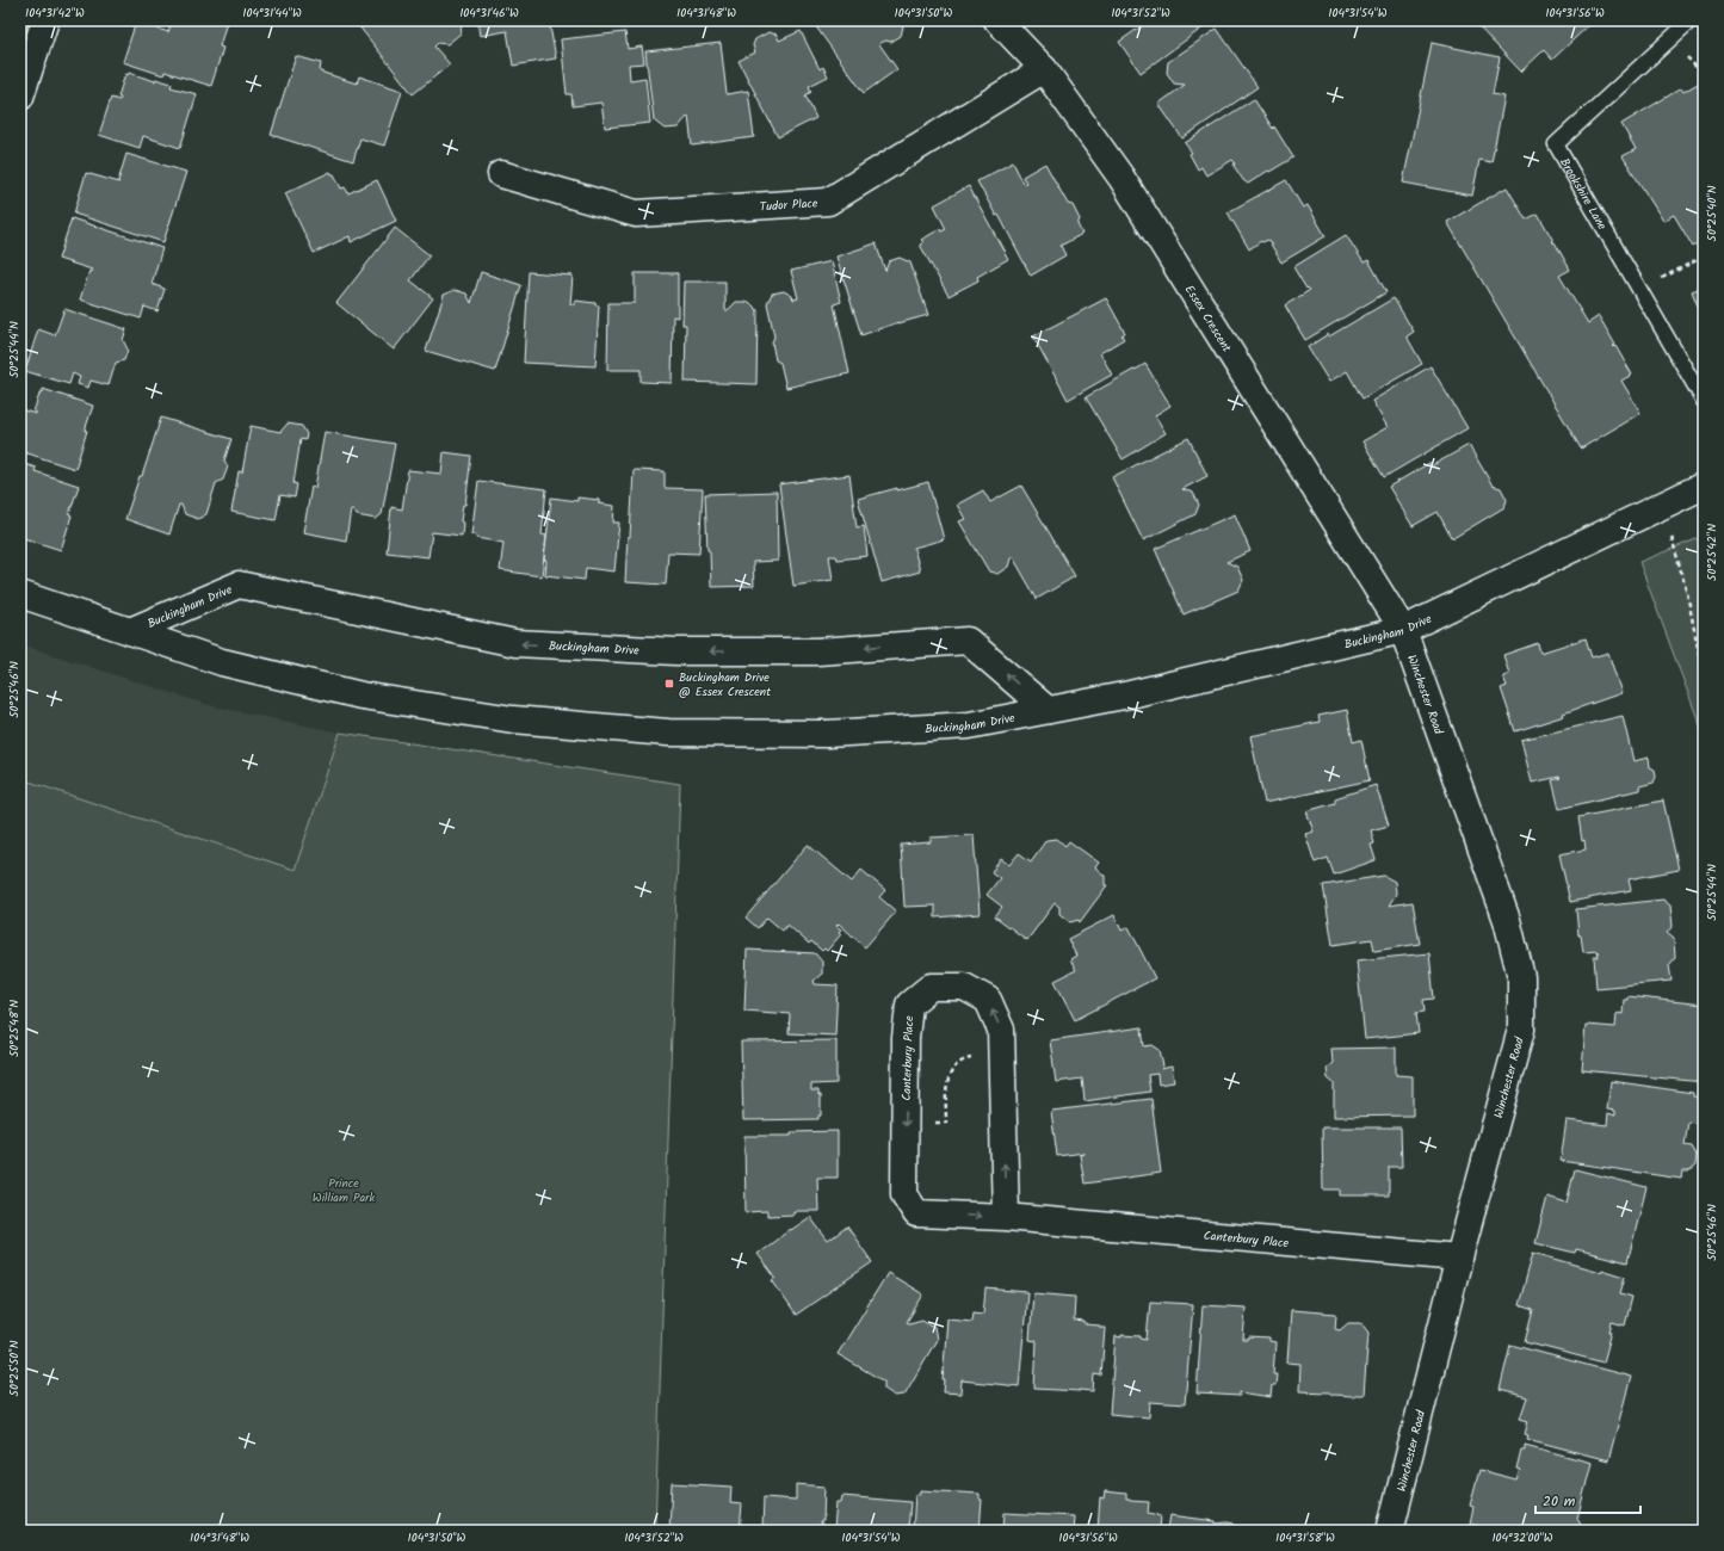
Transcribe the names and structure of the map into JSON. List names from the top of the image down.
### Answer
{
  "streets": {
    "street": [
      "Tudor Place",
      "Essex Crescent",
      "Buckingham Drive",
      "Winchester Road",
      "Canterbury Place"
    ],
    "lane": ["Brookshire Lane"]
  },
  "crossings": [
    ["Tudor Place", "Essex Crescent"],
    ["Essex Crescent", "Buckingham Drive"],
    ["Essex Crescent", "Winchester Road"],
    ["Buckingham Drive", "Winchester Road"],
    ["Winchester Road", "Canterbury Place"]
  ],
  "parks": ["Prince William Park"],
  "places": {
    "transit": ["Buckingham Drive @ Essex Crescent"]
  },
  "scale_bar": "20 m",
  "coordinates": [
    "104°31'42\"W",
    "104°31'44\"W",
    "104°31'46\"W",
    "104°31'48\"W",
    "104°31'50\"W",
    "104°31'52\"W",
    "104°31'54\"W",
    "104°31'56\"W",
    "50°25'40\"N",
    "50°25'44\"N",
    "50°25'42\"N",
    "50°25'46\"N",
    "50°25'48\"N",
    "50°25'50\"N",
    "104°31'58\"W",
    "104°32'00\"W"
  ]
}
